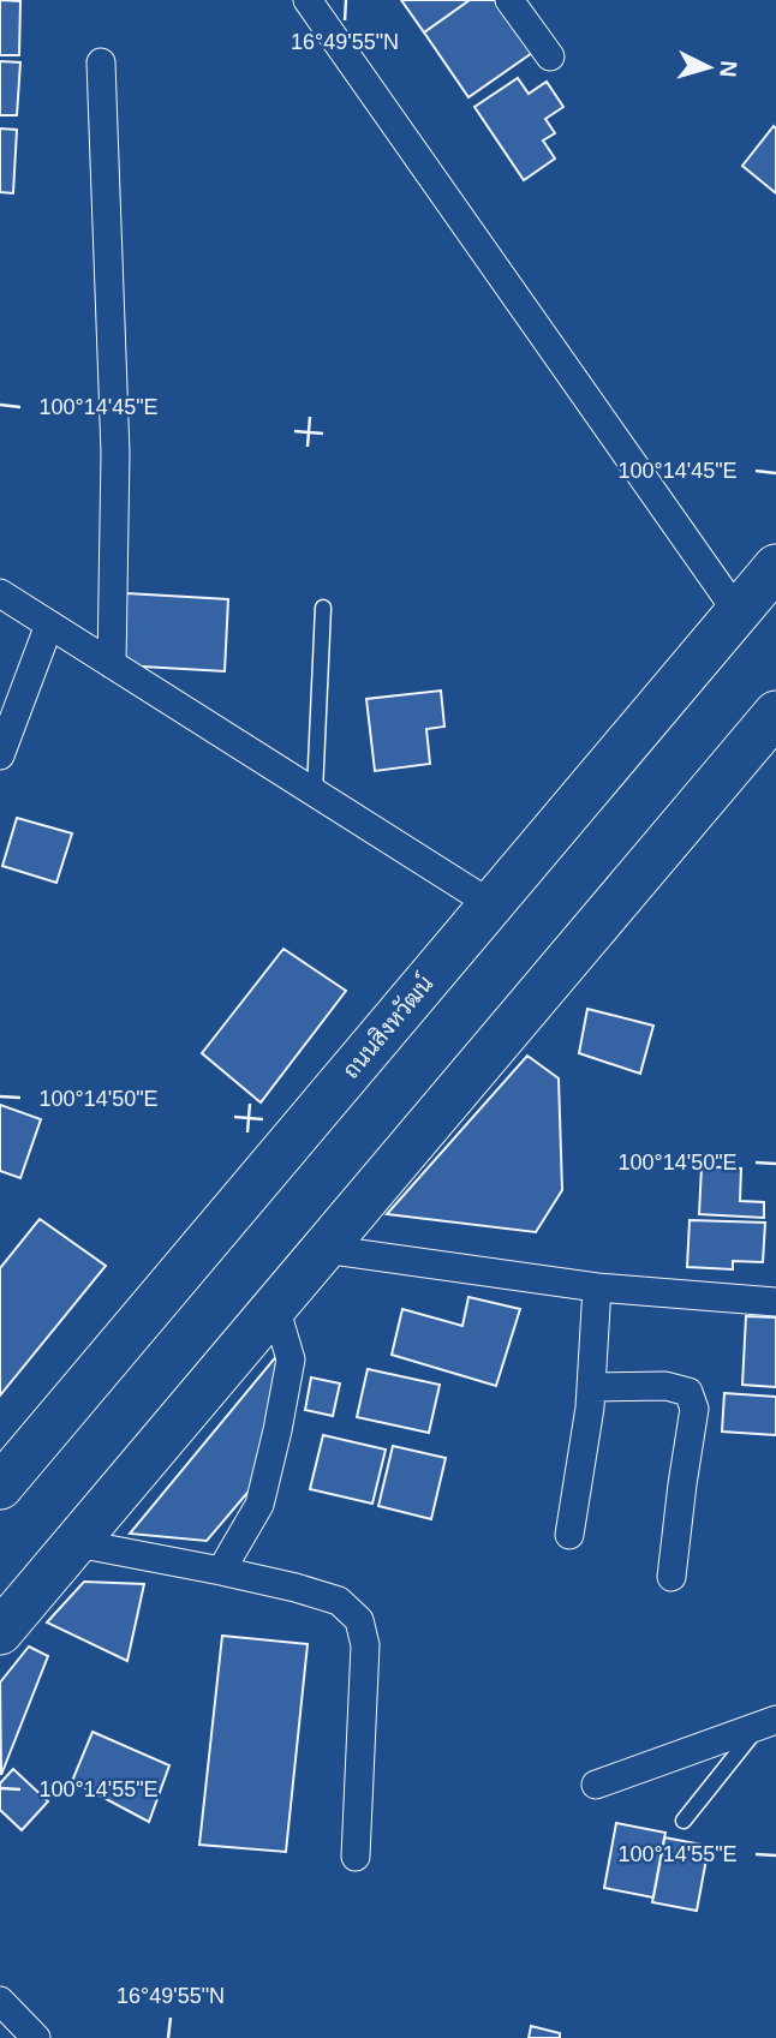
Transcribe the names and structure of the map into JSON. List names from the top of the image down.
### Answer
{
  "streets": {
    "main road": ["ถนนสิงหวัฒน์"]
  },
  "north": "right",
  "coordinates": [
    "16°49'55\"N",
    "100°14'45\"E",
    "100°14'50\"E",
    "100°14'55\"E"
  ]
}
